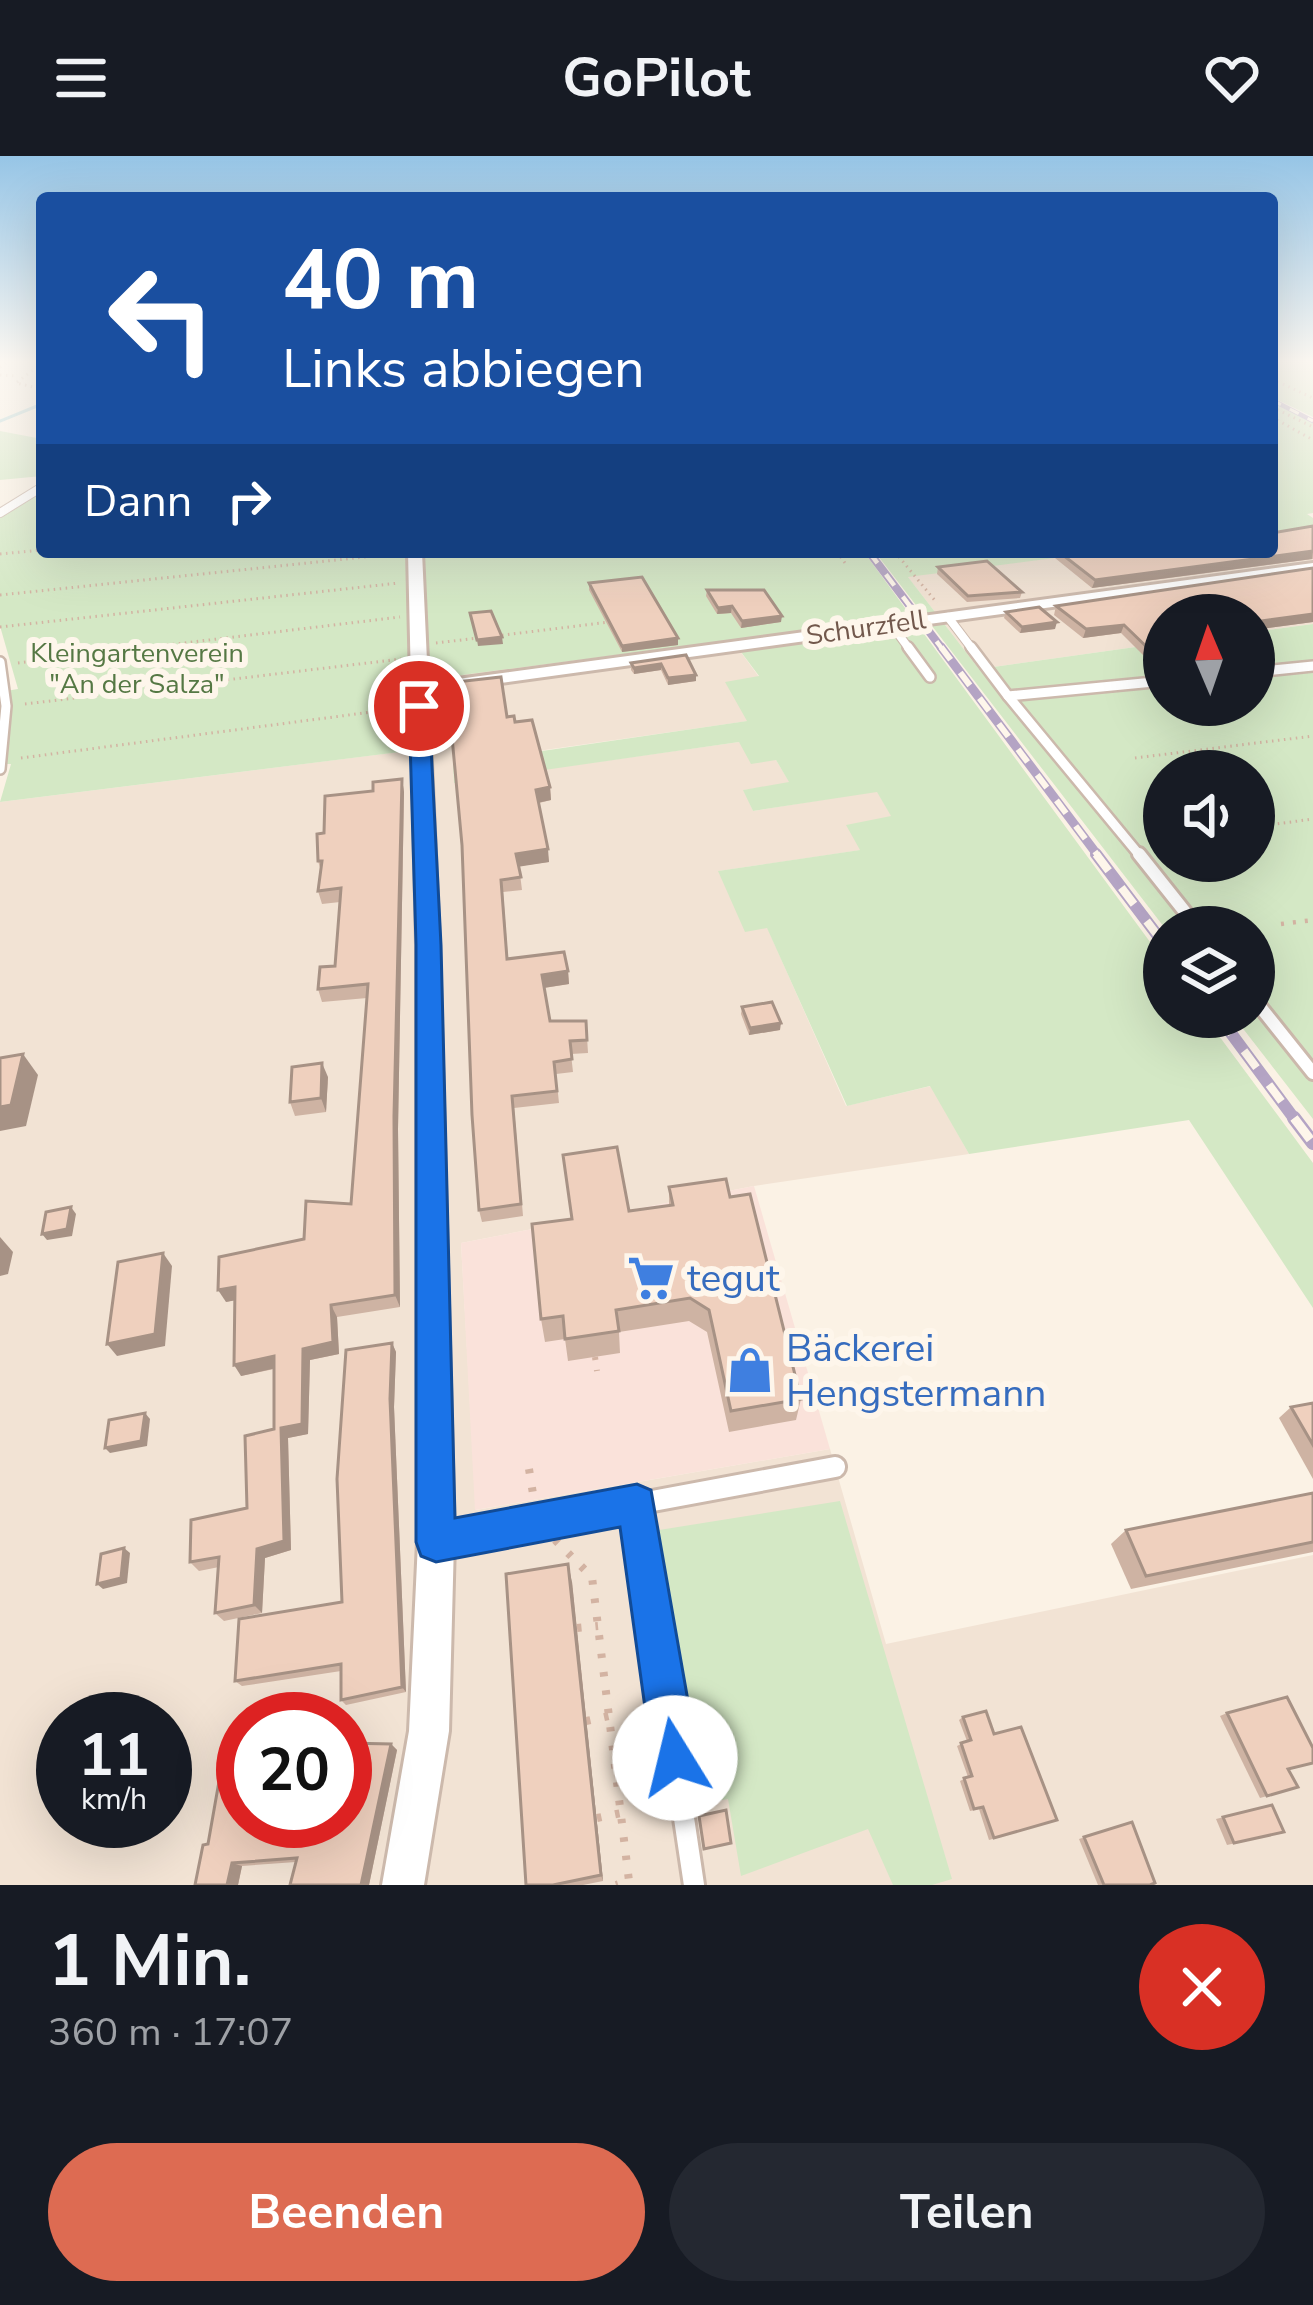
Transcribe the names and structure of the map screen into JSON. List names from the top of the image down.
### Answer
{
  "streets": {
    "street": ["Schurzfell"]
  },
  "parks": ["Kleingartenverein \"An der Salza\""],
  "places": {
    "supermarket": ["tegut"],
    "shop": ["Bäckerei Hengstermann"]
  },
  "north": "top",
  "page": {
    "header": "GoPilot",
    "turn": ["40 m", "Links abbiegen"],
    "then": "Dann",
    "speed": "11 km/h",
    "limit": "20",
    "heading": ["1 Min.", "360 m · 17:07"],
    "buttons": ["Beenden", "Teilen"]
  }
}
